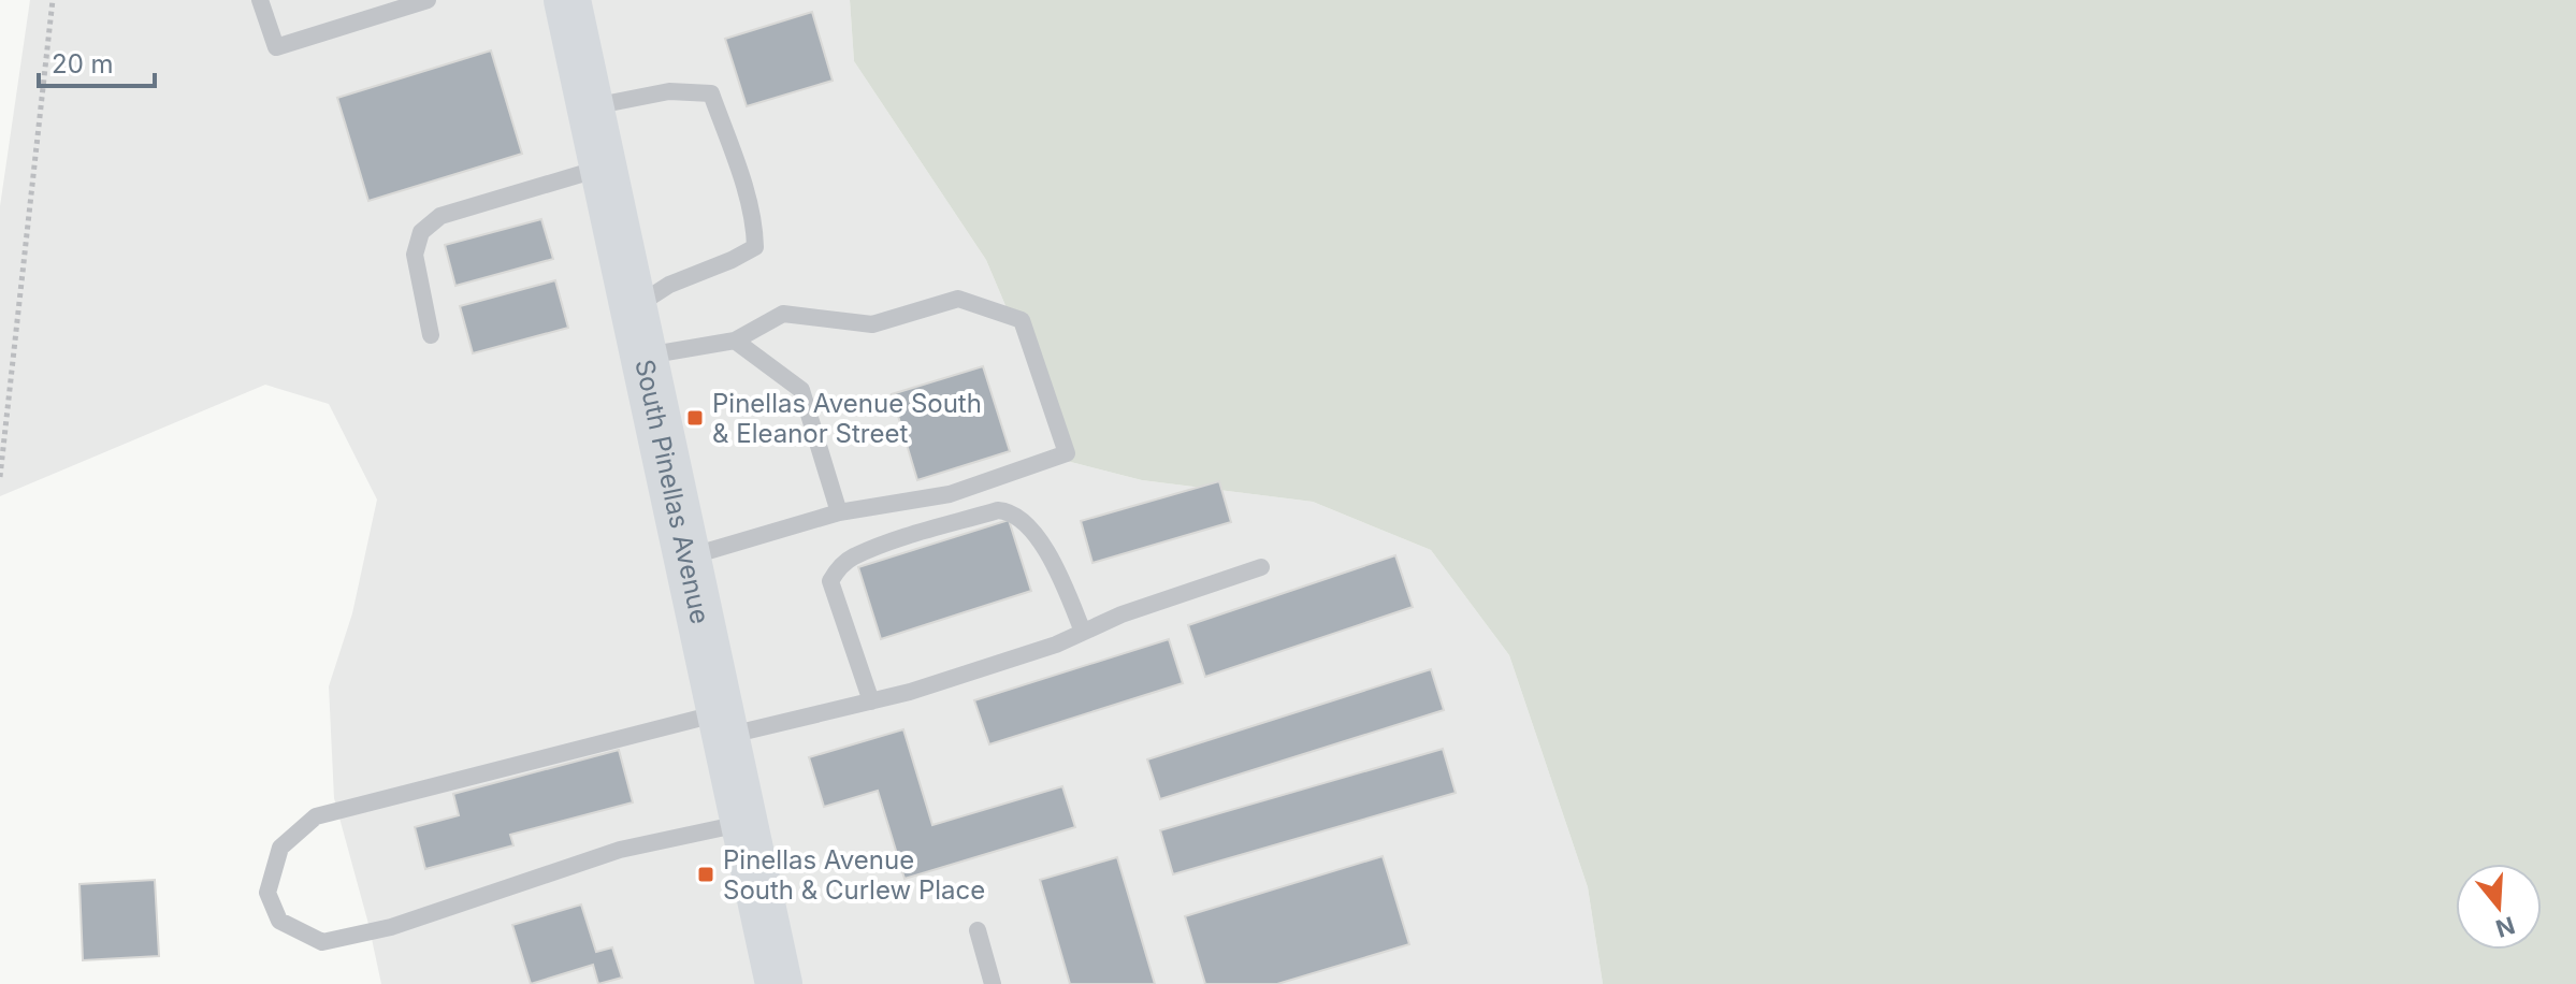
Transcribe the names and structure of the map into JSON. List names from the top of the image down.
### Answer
{
  "streets": {
    "main road": ["South Pinellas Avenue"]
  },
  "places": {
    "transit": ["Pinellas Avenue South & Eleanor Street", "Pinellas Avenue South & Curlew Place"]
  },
  "scale_bar": "20 m",
  "north": "bottom"
}
